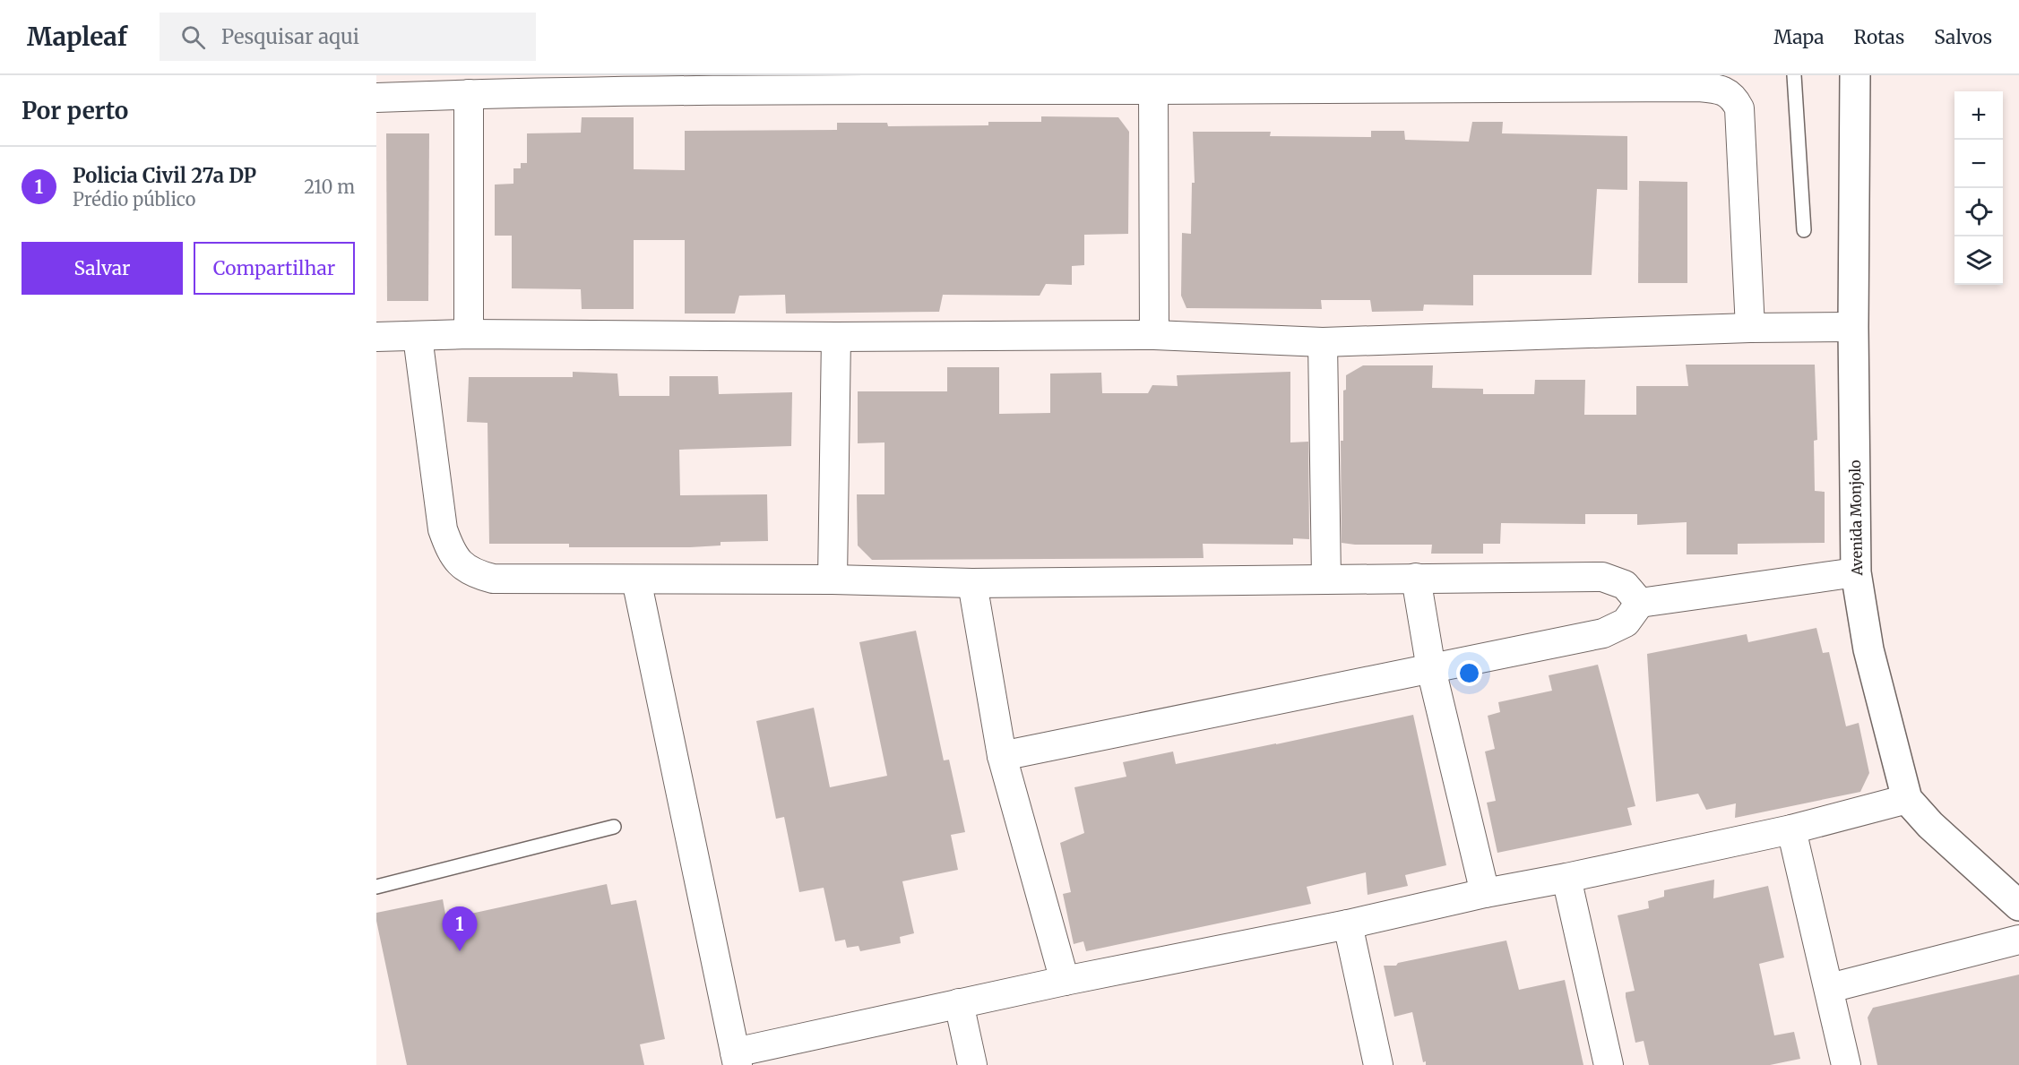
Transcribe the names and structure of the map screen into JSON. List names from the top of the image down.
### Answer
{
  "streets": {
    "street": ["Avenida Monjolo"]
  },
  "page": {
    "header": "Mapleaf",
    "search": "Pesquisar aqui",
    "nav": ["Mapa", "Rotas", "Salvos"],
    "heading": "Por perto",
    "map_buttons": ["+", "−"],
    "list": [
      {
        "mark": "1",
        "name": "Policia Civil 27a DP",
        "note": "Prédio público",
        "value": "210 m"
      }
    ],
    "buttons": ["Salvar", "Compartilhar"],
    "pins": "1"
  }
}
